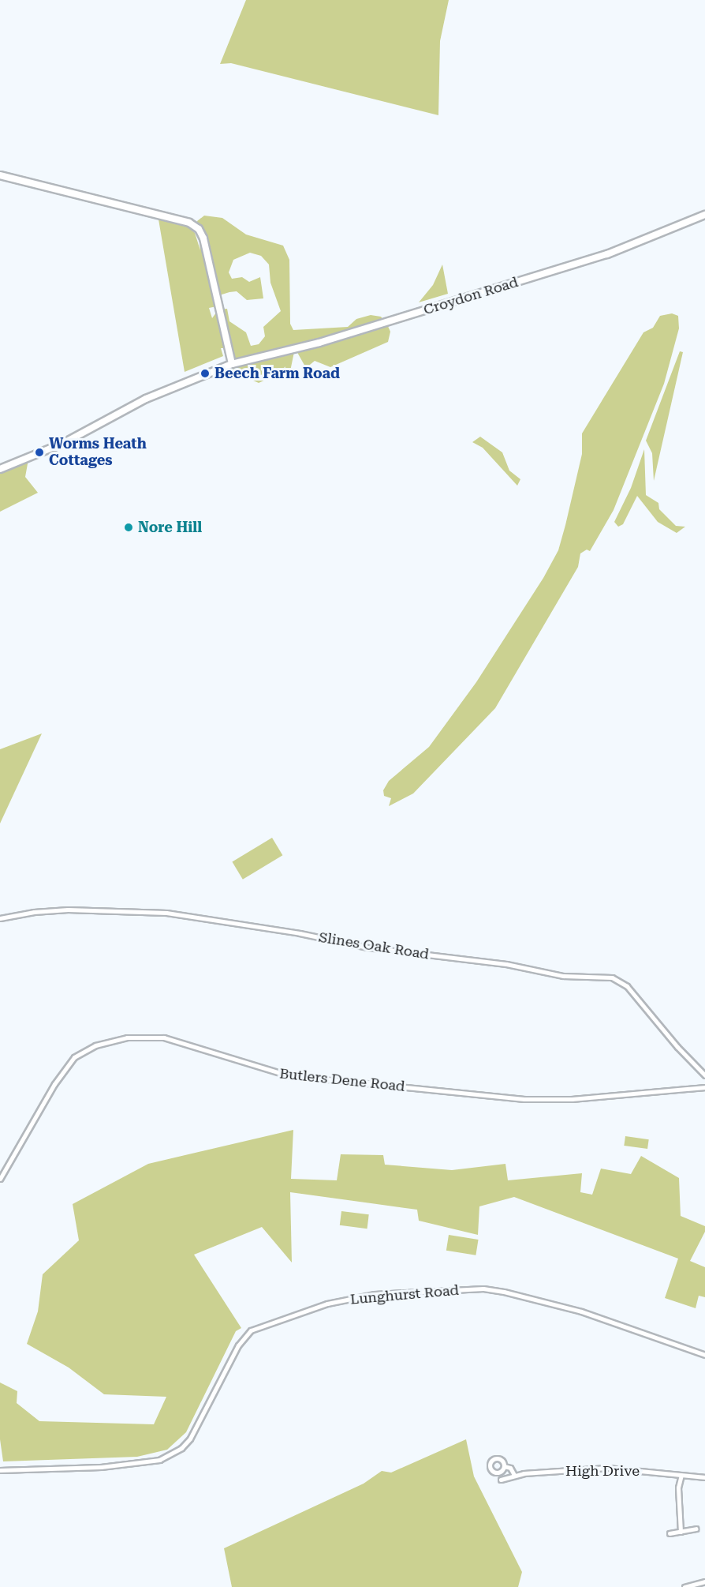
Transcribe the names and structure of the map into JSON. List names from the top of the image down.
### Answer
{
  "streets": {
    "main road": ["Croydon Road"],
    "street": [
      "Slines Oak Road",
      "Butlers Dene Road",
      "Lunghurst Road",
      "High Drive"
    ]
  },
  "places": ["Beech Farm Road", "Worms Heath Cottages", "Nore Hill"]
}
